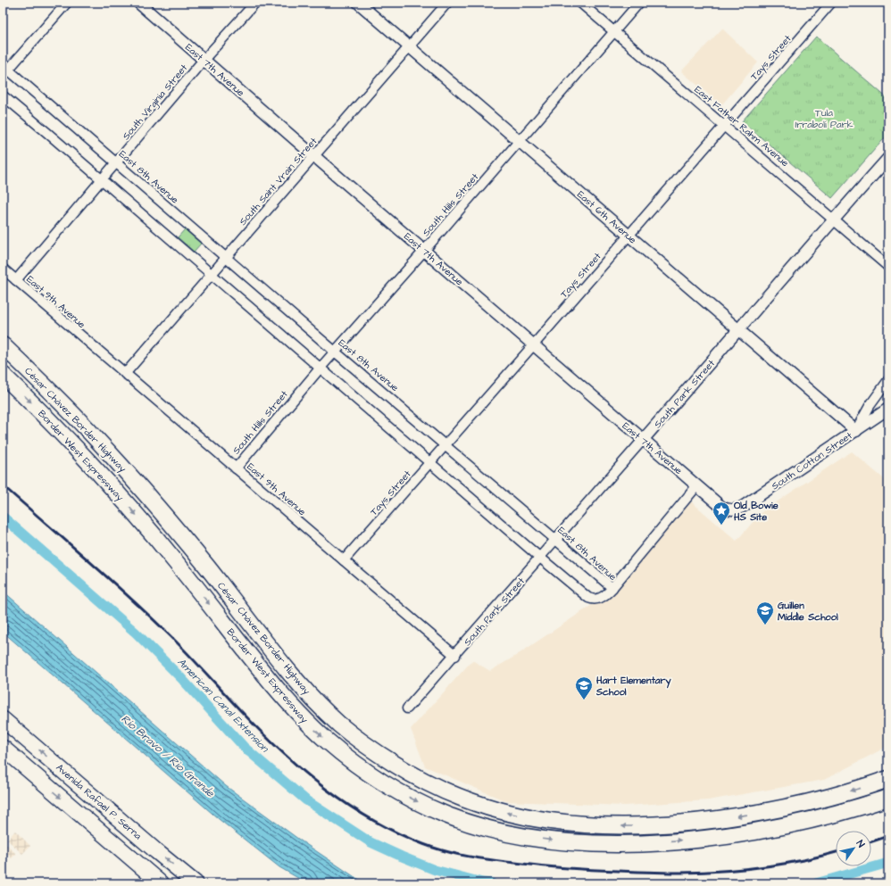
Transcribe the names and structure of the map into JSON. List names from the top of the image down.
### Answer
{
  "streets": {
    "highway": ["César Chávez Border Highway", "Border West Expressway", "Avenida Rafael P. Serna"],
    "street": [
      "Tays Street",
      "East 7th Avenue",
      "South Virginia Street",
      "East Father Rahm Avenue",
      "East 8th Avenue",
      "South Saint Vrain Street",
      "South Hills Street",
      "East 6th Avenue",
      "East 9th Avenue",
      "South Park Street",
      "South Cotton Street"
    ]
  },
  "crossings": [
    ["Tays Street", "East 7th Avenue"],
    ["Tays Street", "East Father Rahm Avenue"],
    ["Tays Street", "East 8th Avenue"],
    ["Tays Street", "East 6th Avenue"],
    ["Tays Street", "East 9th Avenue"],
    ["East 7th Avenue", "South Virginia Street"],
    ["East 7th Avenue", "South Saint Vrain Street"],
    ["East 7th Avenue", "South Hills Street"],
    ["East 7th Avenue", "South Park Street"],
    ["East 7th Avenue", "South Cotton Street"],
    ["South Virginia Street", "East 8th Avenue"],
    ["South Virginia Street", "East 9th Avenue"],
    ["East Father Rahm Avenue", "South Hills Street"],
    ["East Father Rahm Avenue", "South Park Street"],
    ["East 8th Avenue", "South Saint Vrain Street"],
    ["East 8th Avenue", "South Hills Street"],
    ["East 8th Avenue", "South Park Street"],
    ["South Saint Vrain Street", "East 6th Avenue"],
    ["South Saint Vrain Street", "East 9th Avenue"],
    ["South Hills Street", "East 6th Avenue"],
    ["South Hills Street", "East 9th Avenue"],
    ["East 6th Avenue", "South Park Street"],
    ["East 6th Avenue", "South Cotton Street"],
    ["East 9th Avenue", "South Park Street"]
  ],
  "one_way": ["César Chávez Border Highway", "Border West Expressway"],
  "water": ["American Canal Extension", "Río Bravo / Rio Grande"],
  "parks": ["Tula Irraboli Park"],
  "places": {
    "place": ["Old Bowie HS Site"],
    "school or university": ["Guillen Middle School", "Hart Elementary School"]
  },
  "north": "top right"
}
